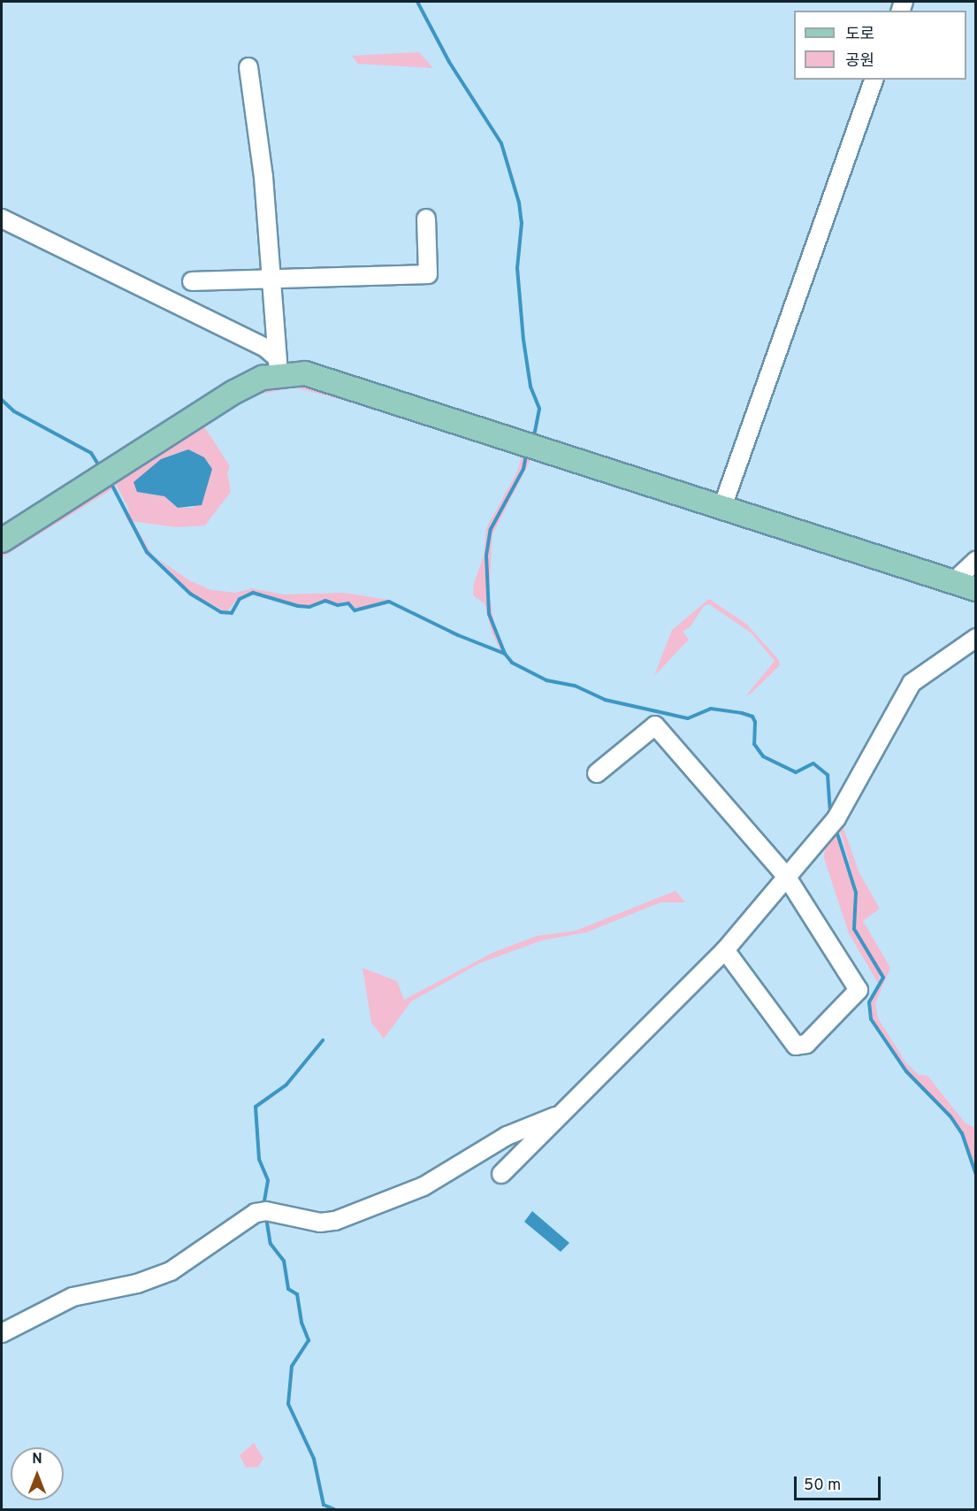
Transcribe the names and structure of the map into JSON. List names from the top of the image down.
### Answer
{
  "legend": ["도로", "공원"],
  "scale_bar": "50 m",
  "north": "top"
}
